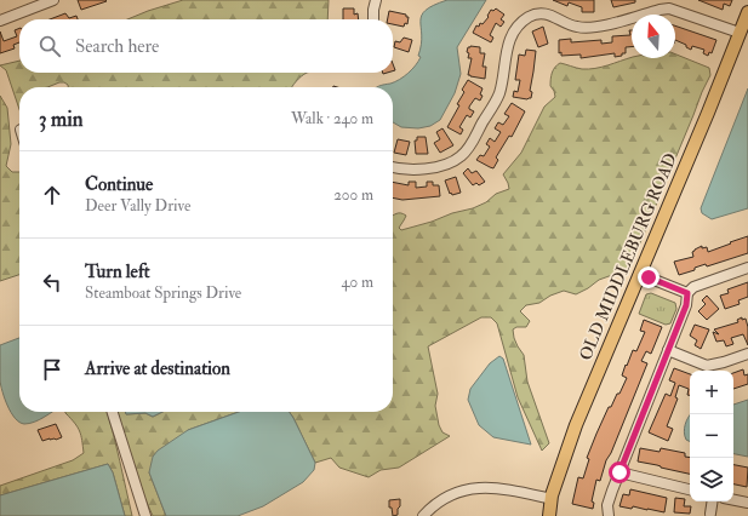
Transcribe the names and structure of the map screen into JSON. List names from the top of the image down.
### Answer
{
  "streets": {
    "main road": ["OLD MIDDLEBURG ROAD"]
  },
  "north": "top",
  "page": {
    "search": "Search here",
    "heading": ["3 min", "Walk · 240 m"],
    "list": [
      ["Continue", "Deer Vally Drive", "200 m"],
      ["Turn left", "Steamboat Springs Drive", "40 m"],
      "Arrive at destination"
    ],
    "map_buttons": ["+", "−"]
  }
}
